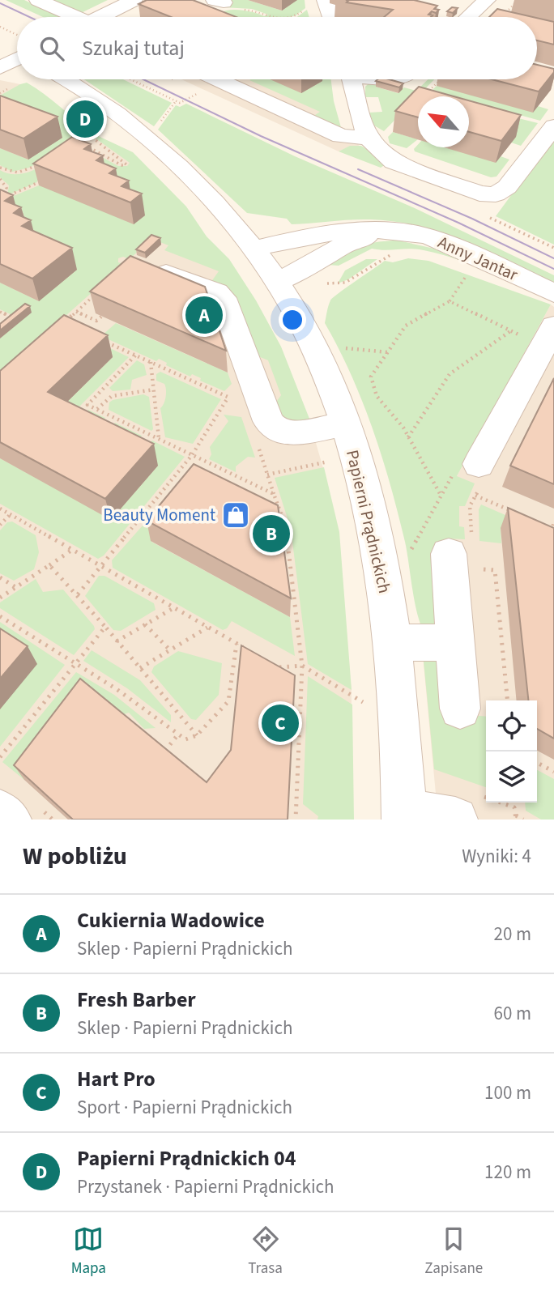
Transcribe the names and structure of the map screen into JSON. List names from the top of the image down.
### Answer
{
  "streets": {
    "street": ["Anny Jantar", "Papierni Prądnickich"]
  },
  "crossings": [
    ["Anny Jantar", "Papierni Prądnickich"]
  ],
  "places": {
    "shop": ["Beauty Moment"]
  },
  "north": "top left",
  "page": {
    "search": "Szukaj tutaj",
    "pins": [
      "D",
      "A",
      "B",
      "C"
    ],
    "heading": ["W pobliżu", "Wyniki: 4"],
    "list": [
      {
        "mark": "A",
        "name": "Cukiernia Wadowice",
        "note": "Sklep · Papierni Prądnickich",
        "value": "20 m"
      },
      {
        "mark": "B",
        "name": "Fresh Barber",
        "note": "Sklep · Papierni Prądnickich",
        "value": "60 m"
      },
      {
        "mark": "C",
        "name": "Hart Pro",
        "note": "Sport · Papierni Prądnickich",
        "value": "100 m"
      },
      {
        "mark": "D",
        "name": "Papierni Prądnickich 04",
        "note": "Przystanek · Papierni Prądnickich",
        "value": "120 m"
      }
    ],
    "nav": ["Mapa", "Trasa", "Zapisane"]
  }
}
